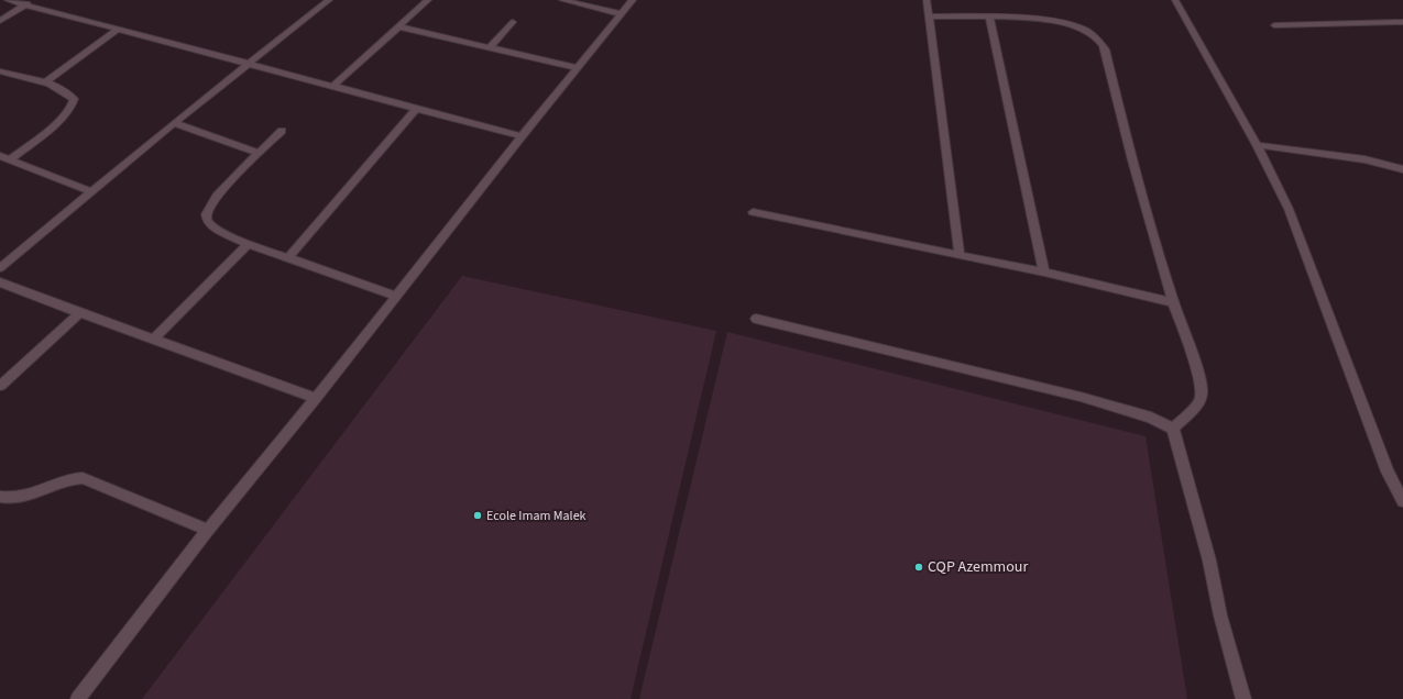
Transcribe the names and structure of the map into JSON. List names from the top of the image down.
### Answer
{
  "places": ["Ecole Imam Malek", "CQP Azemmour"]
}
